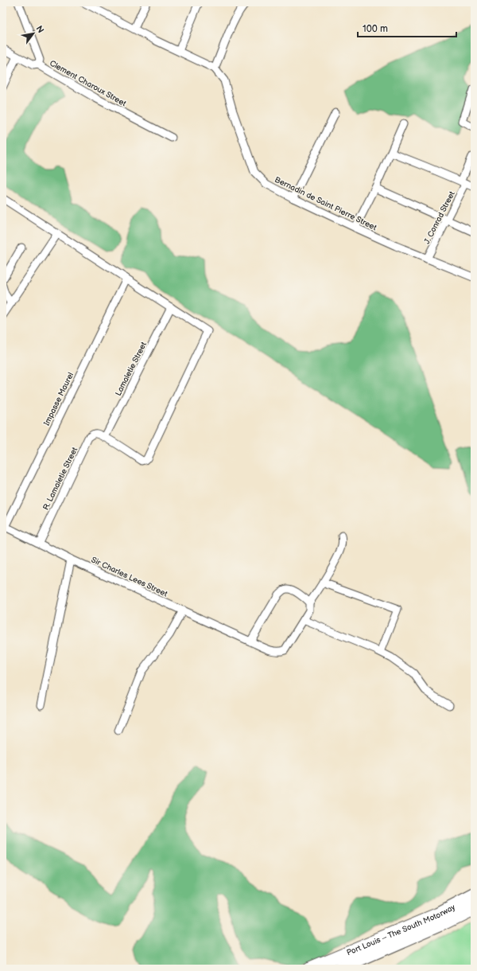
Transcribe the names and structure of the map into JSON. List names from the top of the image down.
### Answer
{
  "streets": {
    "highway": ["Port Louis – The South Motorway"],
    "street": [
      "Clement Charoux Street",
      "Bernadin de Saint Pierre Street",
      "J. Conrad Street",
      "Lamaletie Street",
      "Impasse Maurel",
      "R. Lamaletie Street",
      "Sir Charles Lees Street"
    ]
  },
  "crossings": [
    ["Bernadin de Saint Pierre Street", "J. Conrad Street"],
    ["Lamaletie Street", "R. Lamaletie Street"],
    ["Impasse Maurel", "Sir Charles Lees Street"],
    ["R. Lamaletie Street", "Sir Charles Lees Street"]
  ],
  "scale_bar": "100 m",
  "north": "top right"
}
